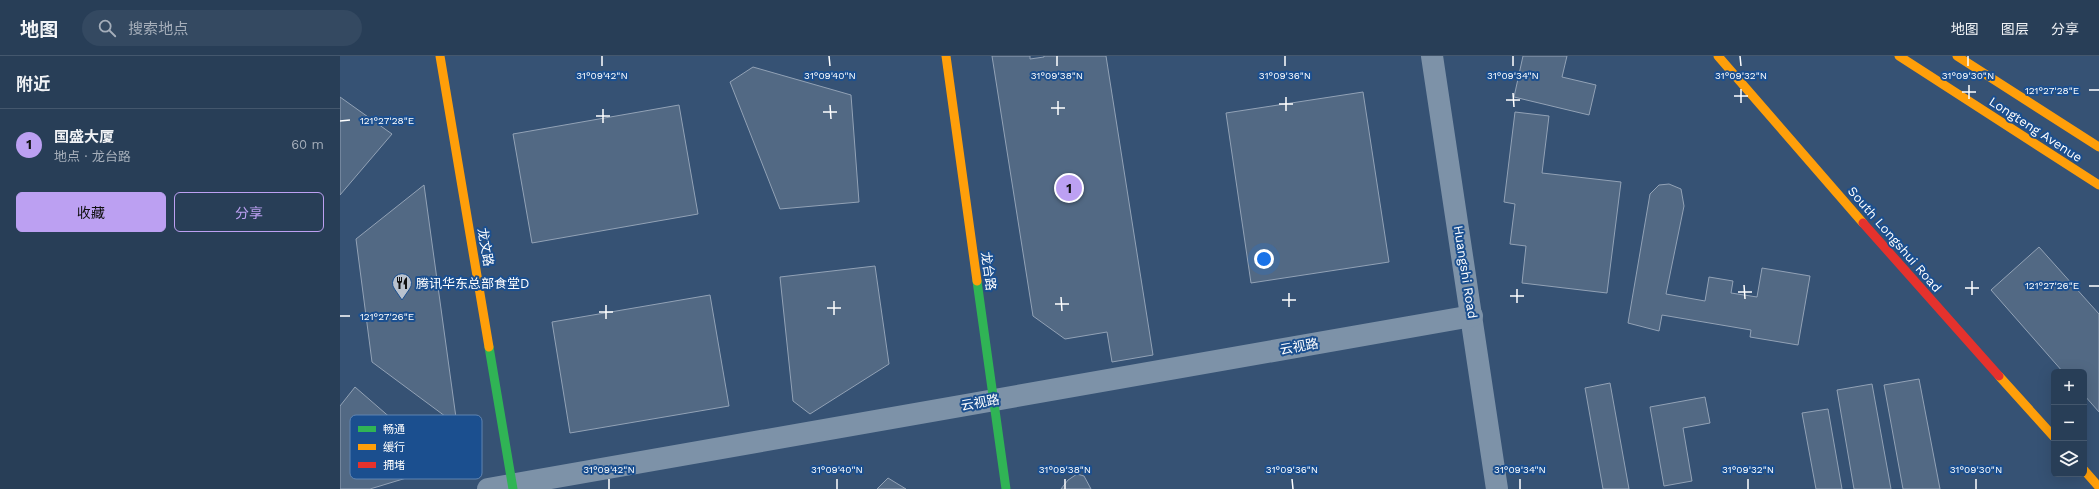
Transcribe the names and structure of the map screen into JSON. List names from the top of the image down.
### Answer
{
  "streets": {
    "main road": [
      "Longteng Avenue",
      "South Longshui Road",
      "龙文路",
      "龙台路"
    ],
    "street": ["Huangshi Road", "云视路"]
  },
  "crossings": [
    ["龙文路", "云视路"],
    ["龙台路", "云视路"],
    ["Huangshi Road", "云视路"]
  ],
  "places": {
    "restaurant": ["腾讯华东总部食堂D"]
  },
  "legend": ["畅通", "缓行", "拥堵"],
  "page": {
    "header": "地图",
    "search": "搜索地点",
    "nav": ["地图", "图层", "分享"],
    "heading": "附近",
    "list": [
      {
        "mark": "1",
        "name": "国盛大厦",
        "note": "地点 · 龙台路",
        "value": "60 m"
      }
    ],
    "pins": "1",
    "buttons": ["收藏", "分享"],
    "map_buttons": ["+", "−"]
  },
  "coordinates": [
    "31°09'42\"N",
    "31°09'40\"N",
    "31°09'38\"N",
    "31°09'36\"N",
    "31°09'34\"N",
    "31°09'32\"N",
    "31°09'30\"N",
    "121°27'28\"E",
    "121°27'26\"E"
  ]
}
